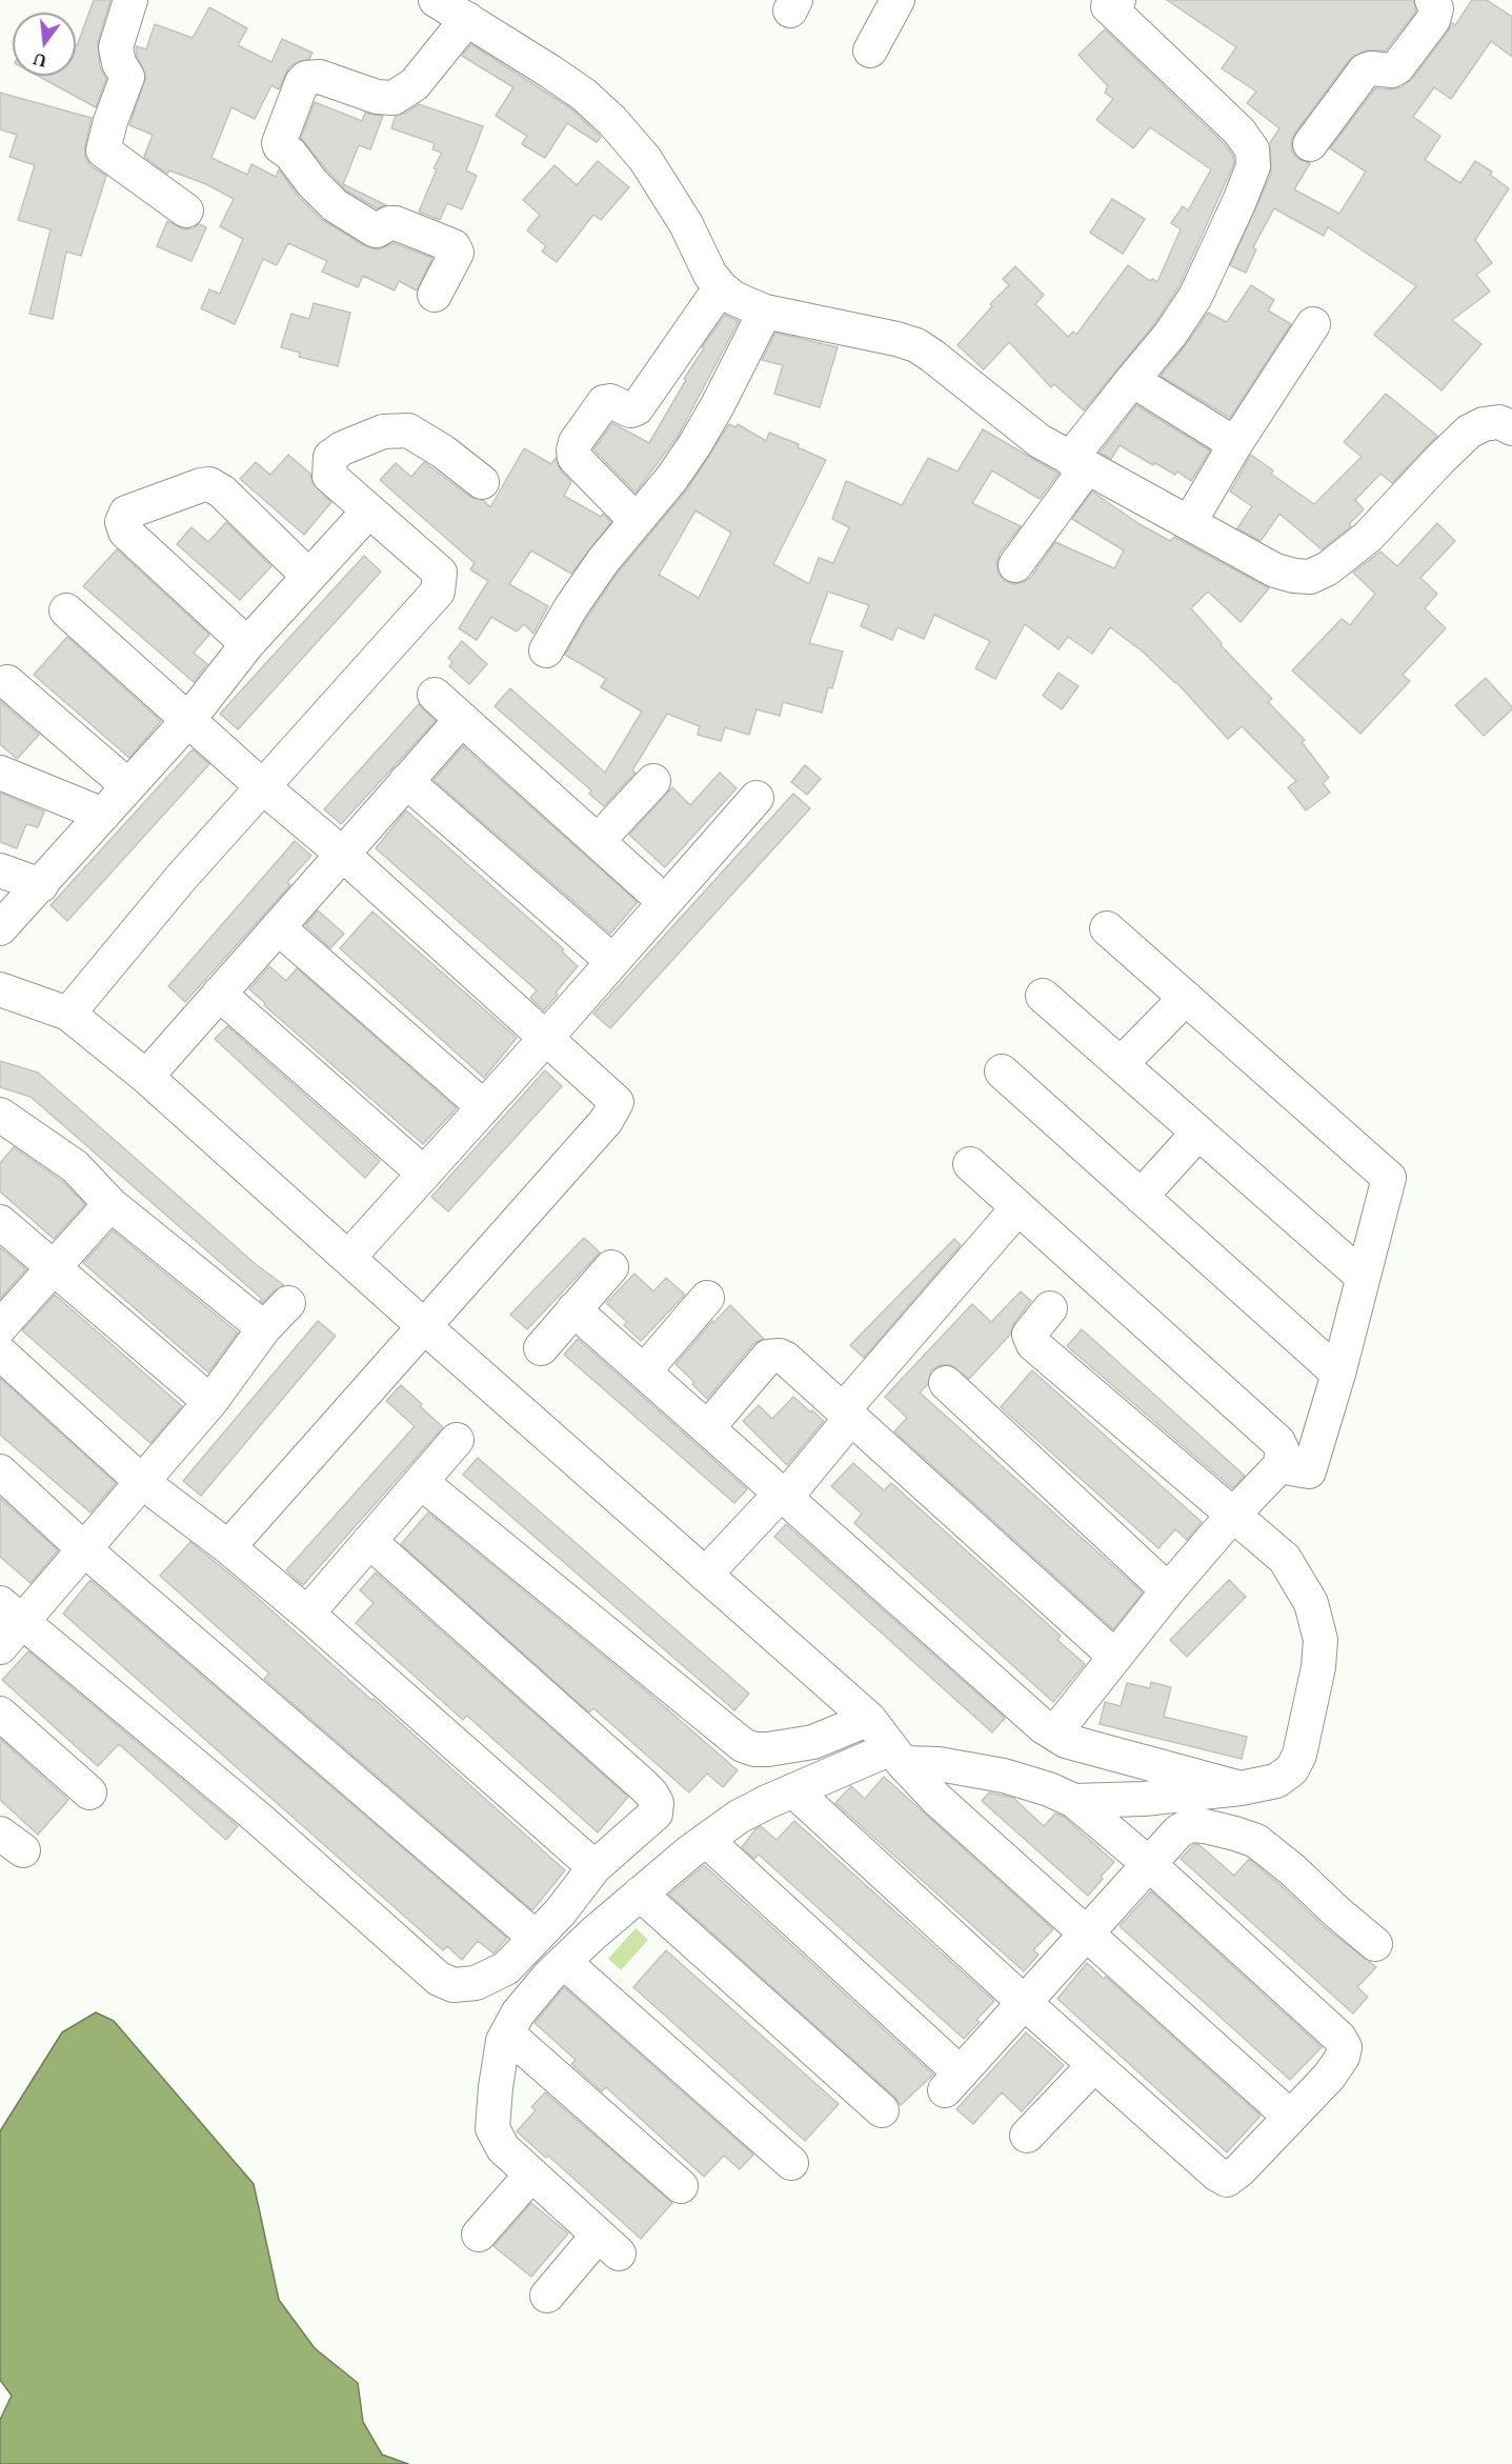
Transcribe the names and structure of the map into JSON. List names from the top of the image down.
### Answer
{
  "north": "bottom"
}
